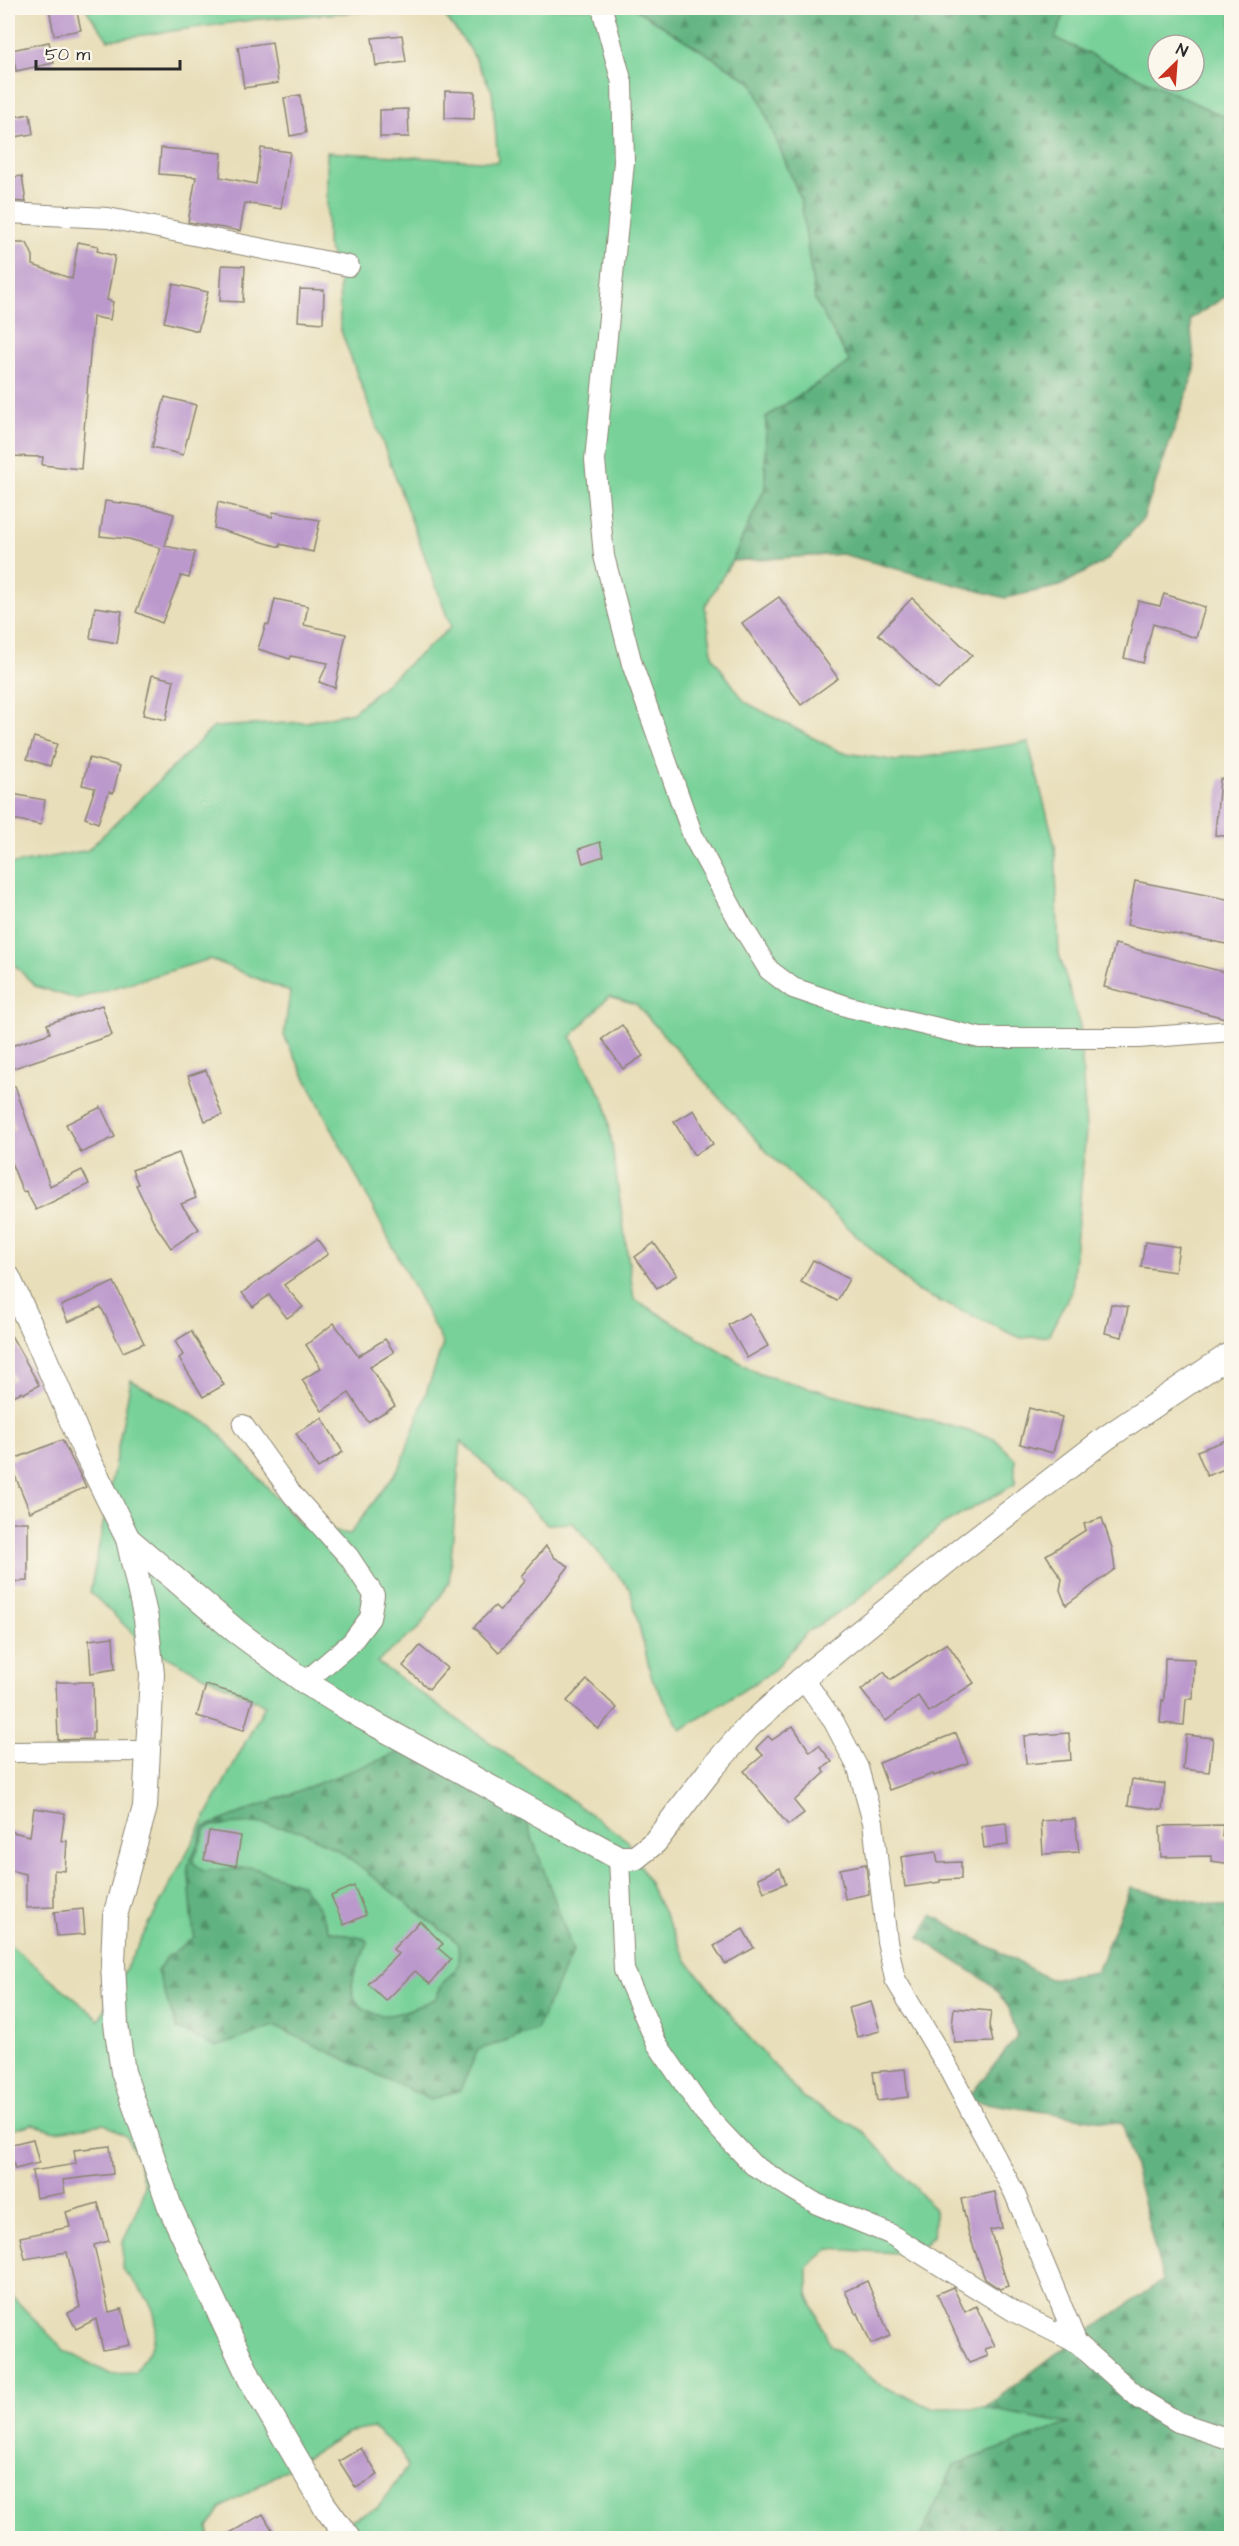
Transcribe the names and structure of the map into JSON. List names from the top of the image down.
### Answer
{
  "scale_bar": "50 m",
  "north": "top right"
}
